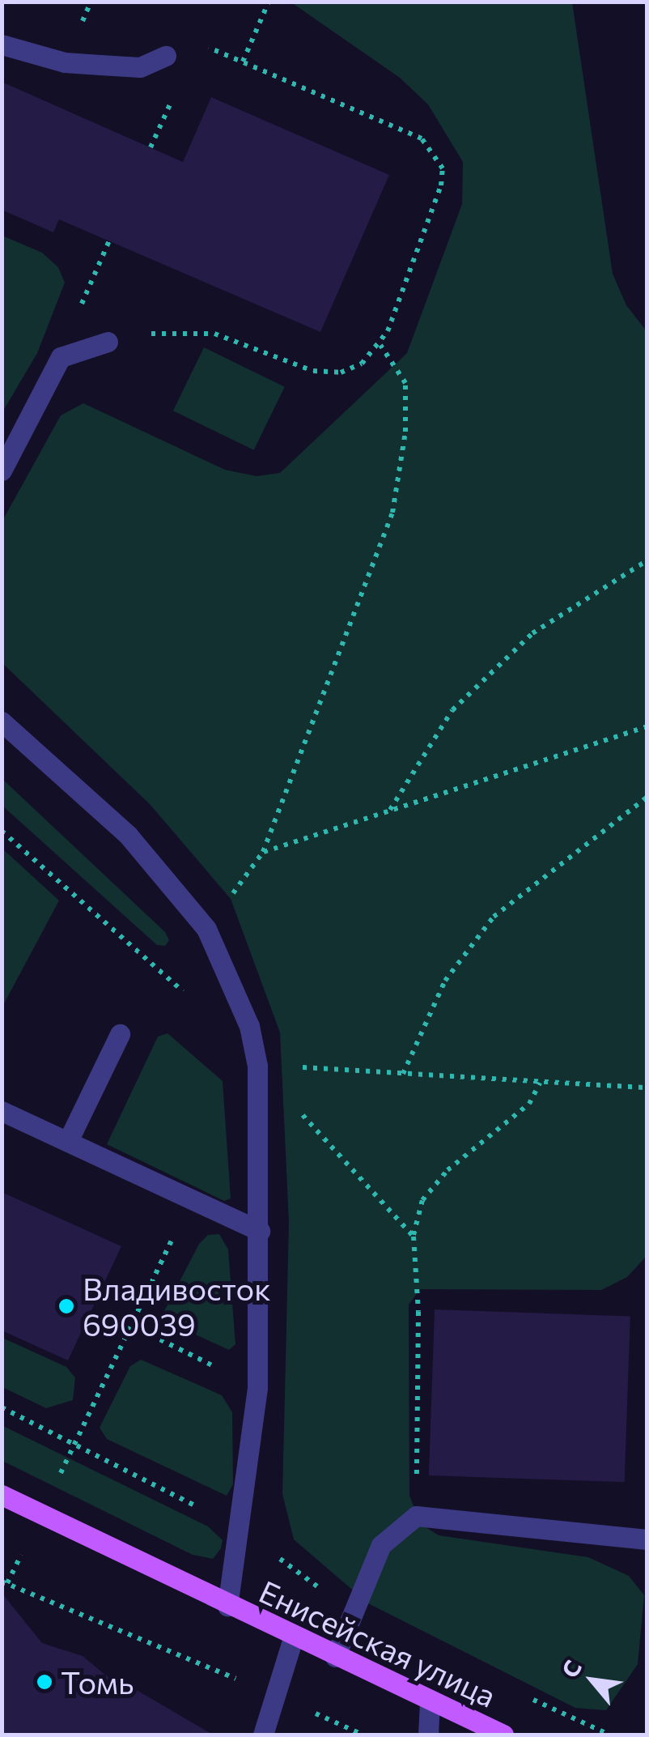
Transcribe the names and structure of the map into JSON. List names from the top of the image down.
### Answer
{
  "streets": {
    "main road": ["Енисейская улица"]
  },
  "places": ["Владивосток 690039", "Томь"],
  "north": "top left"
}
